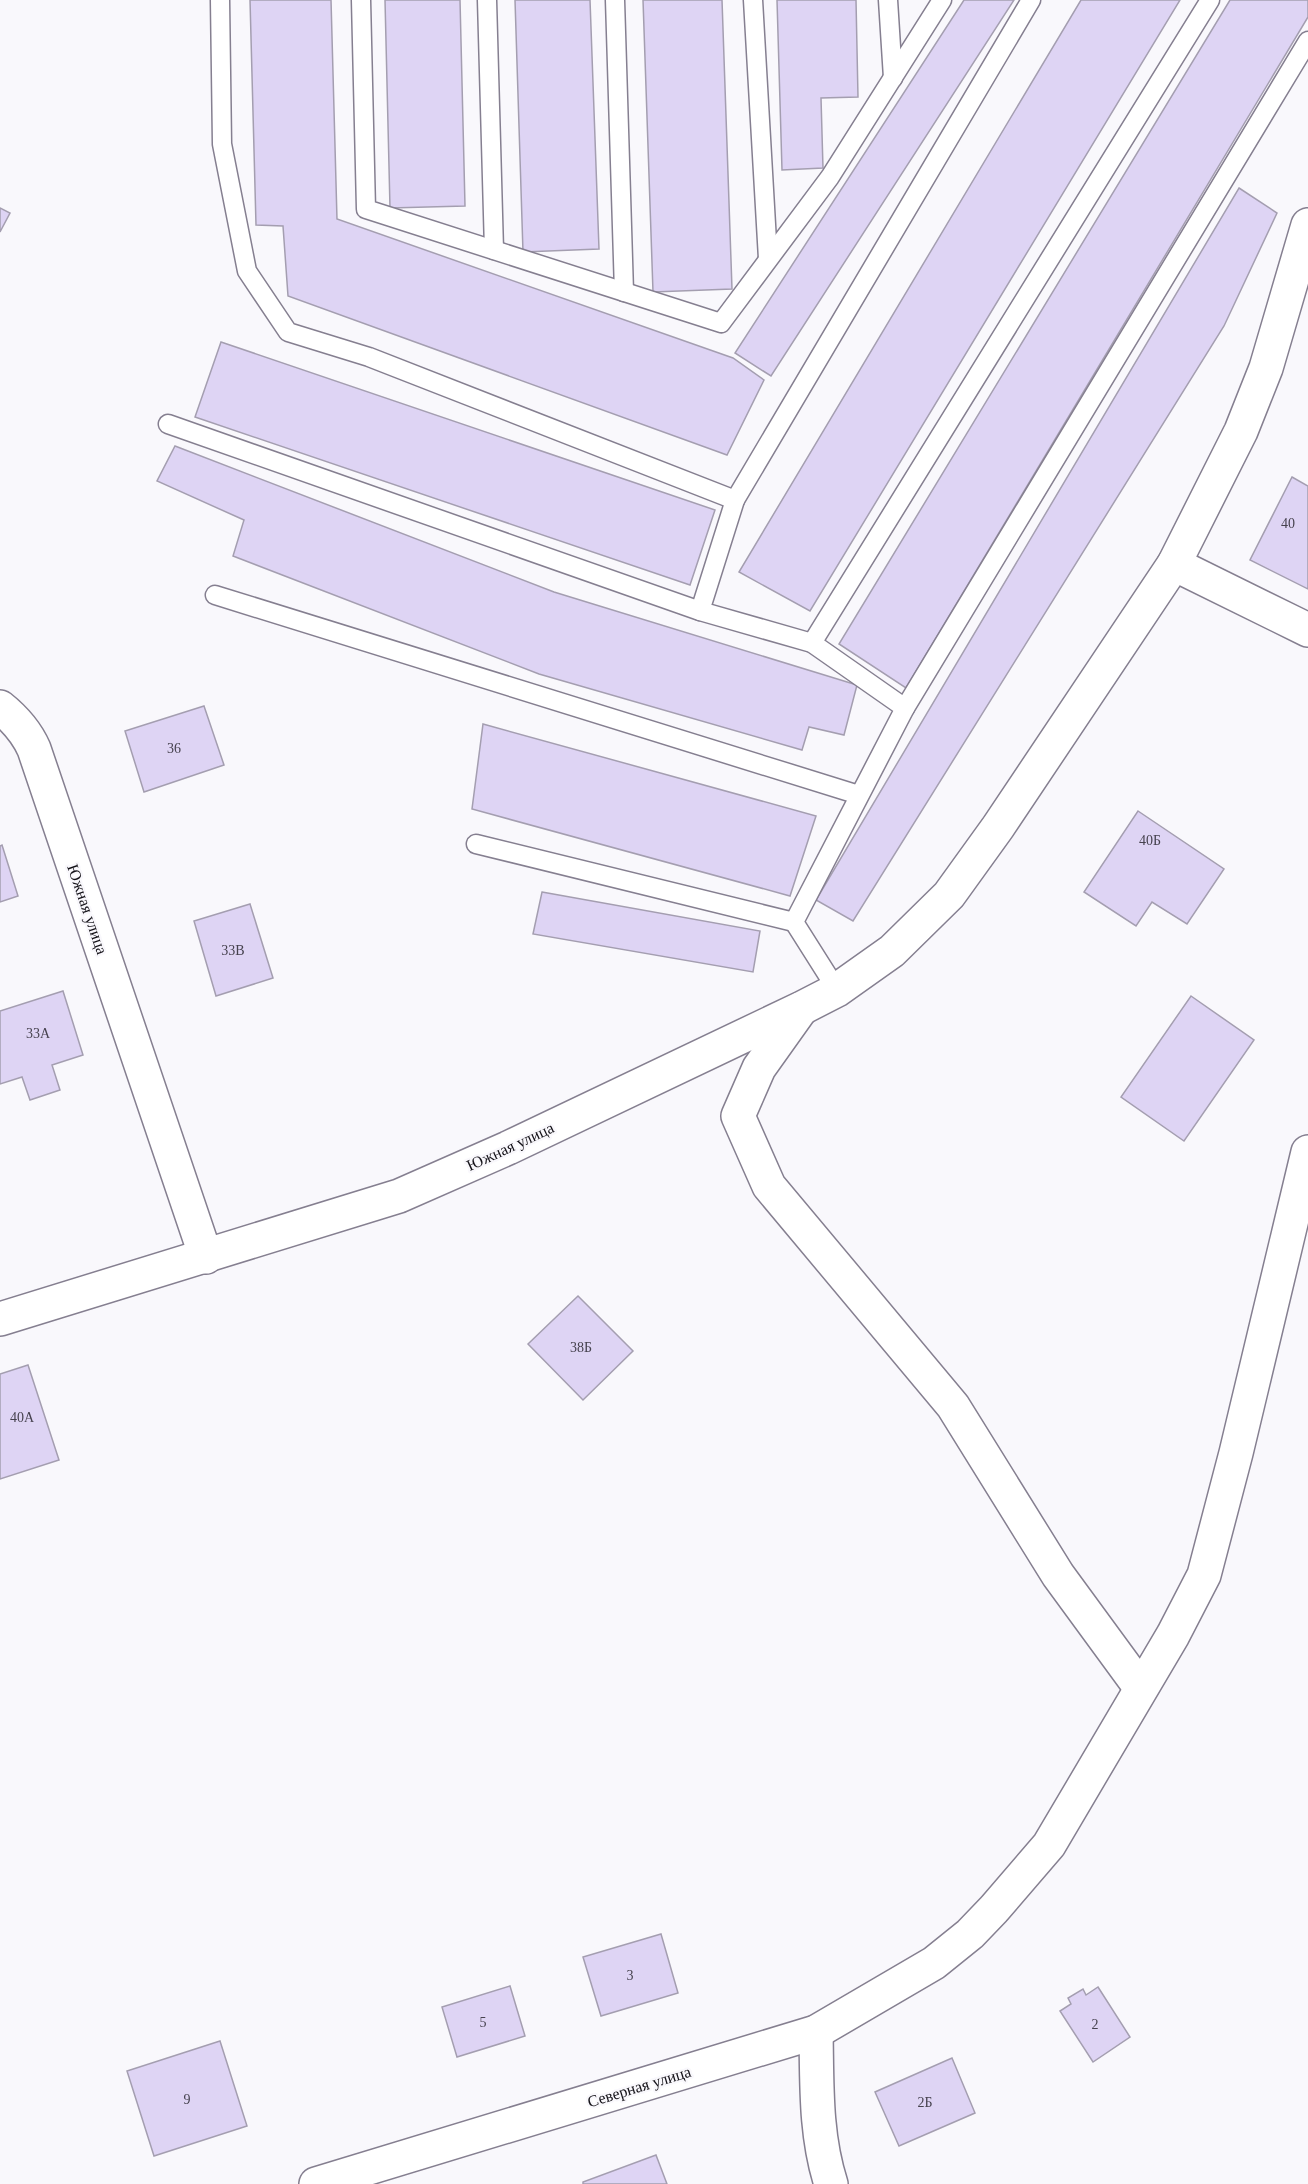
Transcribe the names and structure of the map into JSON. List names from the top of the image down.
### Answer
{
  "streets": {
    "street": ["Южная улица", "Северная улица"]
  },
  "house_numbers": [
    "40",
    "36",
    "40Б",
    "33В",
    "33А",
    "38Б",
    "40А",
    "3",
    "5",
    "2",
    "9",
    "2Б"
  ]
}
